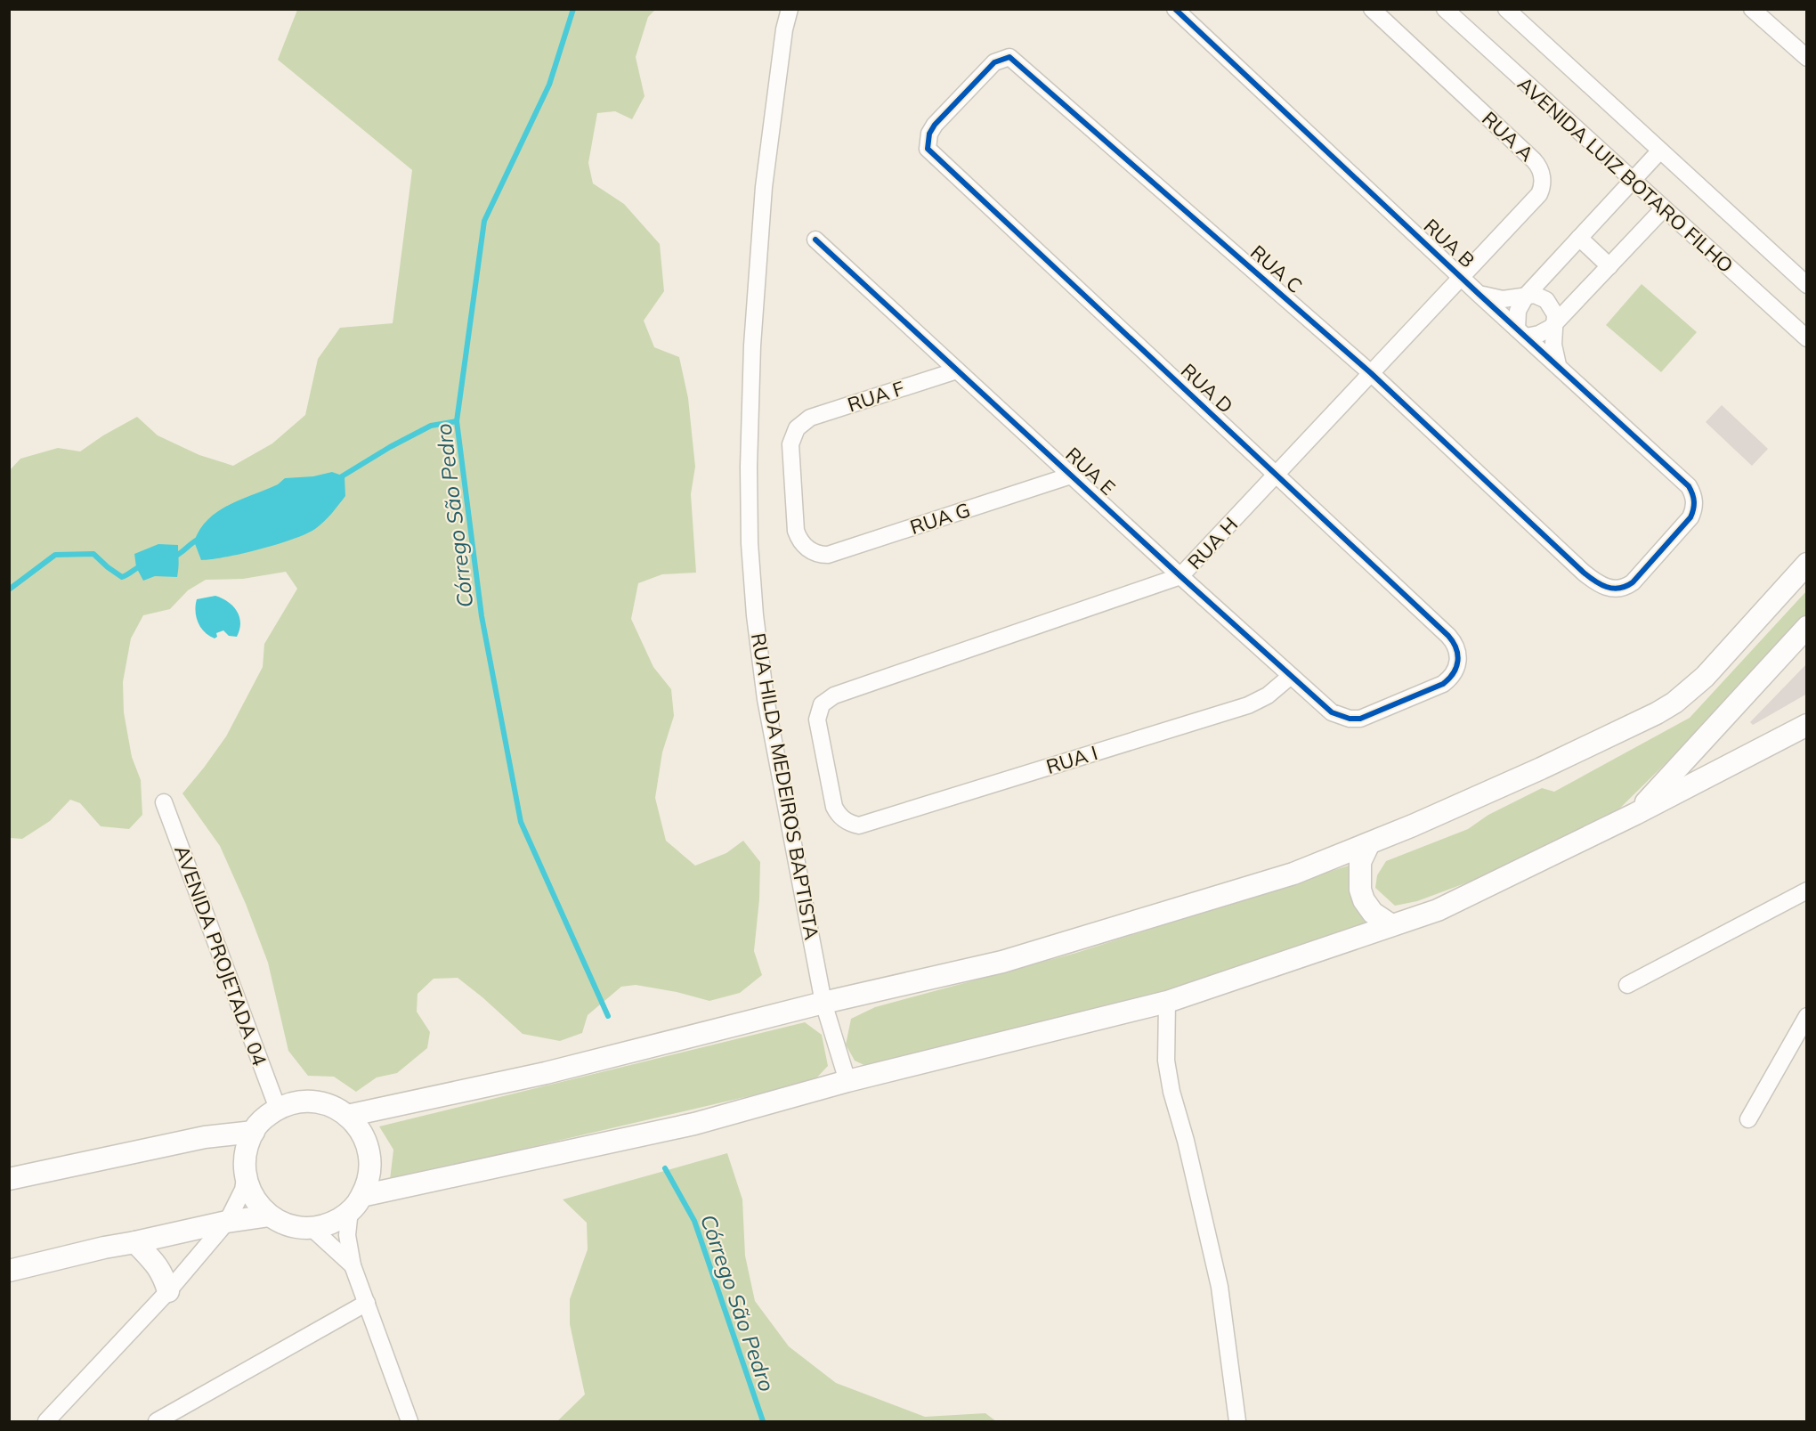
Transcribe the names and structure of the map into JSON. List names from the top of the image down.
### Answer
{
  "streets": {
    "street": [
      "RUA A",
      "AVENIDA LUIZ BOTARO FILHO",
      "RUA B",
      "RUA C",
      "RUA D",
      "RUA F",
      "RUA E",
      "RUA G",
      "RUA H",
      "RUA I",
      "RUA HILDA MEDEIROS BAPTISTA",
      "AVENIDA PROJETADA 04"
    ]
  },
  "crossings": [
    ["RUA A", "RUA B"],
    ["RUA A", "RUA H"],
    ["RUA B", "RUA C"],
    ["RUA B", "RUA H"],
    ["RUA C", "RUA D"],
    ["RUA C", "RUA H"],
    ["RUA D", "RUA E"],
    ["RUA D", "RUA H"],
    ["RUA F", "RUA E"],
    ["RUA F", "RUA G"],
    ["RUA E", "RUA G"],
    ["RUA E", "RUA H"],
    ["RUA E", "RUA I"],
    ["RUA H", "RUA I"]
  ],
  "water": ["Córrego São Pedro"]
}
